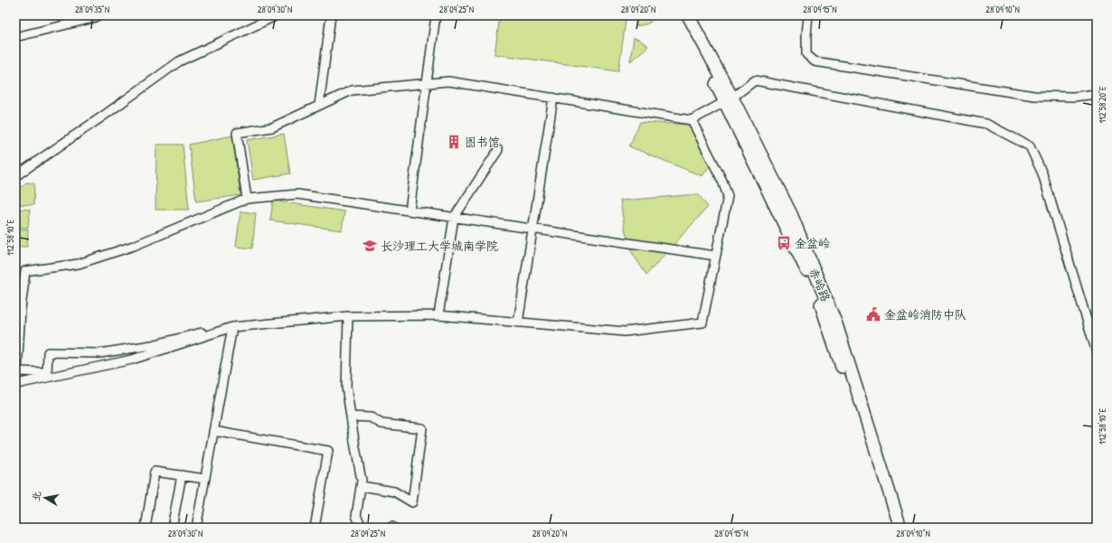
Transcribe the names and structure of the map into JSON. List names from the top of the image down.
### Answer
{
  "streets": {
    "main road": ["赤岭路"]
  },
  "places": {
    "building": ["图书馆"],
    "bus stop": ["金盆岭"],
    "school or university": ["长沙理工大学城南学院"],
    "public building": ["金盆岭消防中队"]
  },
  "north": "left",
  "coordinates": [
    "28°09'35\"N",
    "28°09'30\"N",
    "28°09'25\"N",
    "28°09'20\"N",
    "28°09'15\"N",
    "28°09'10\"N",
    "112°58'20\"E",
    "112°58'10\"E"
  ]
}
